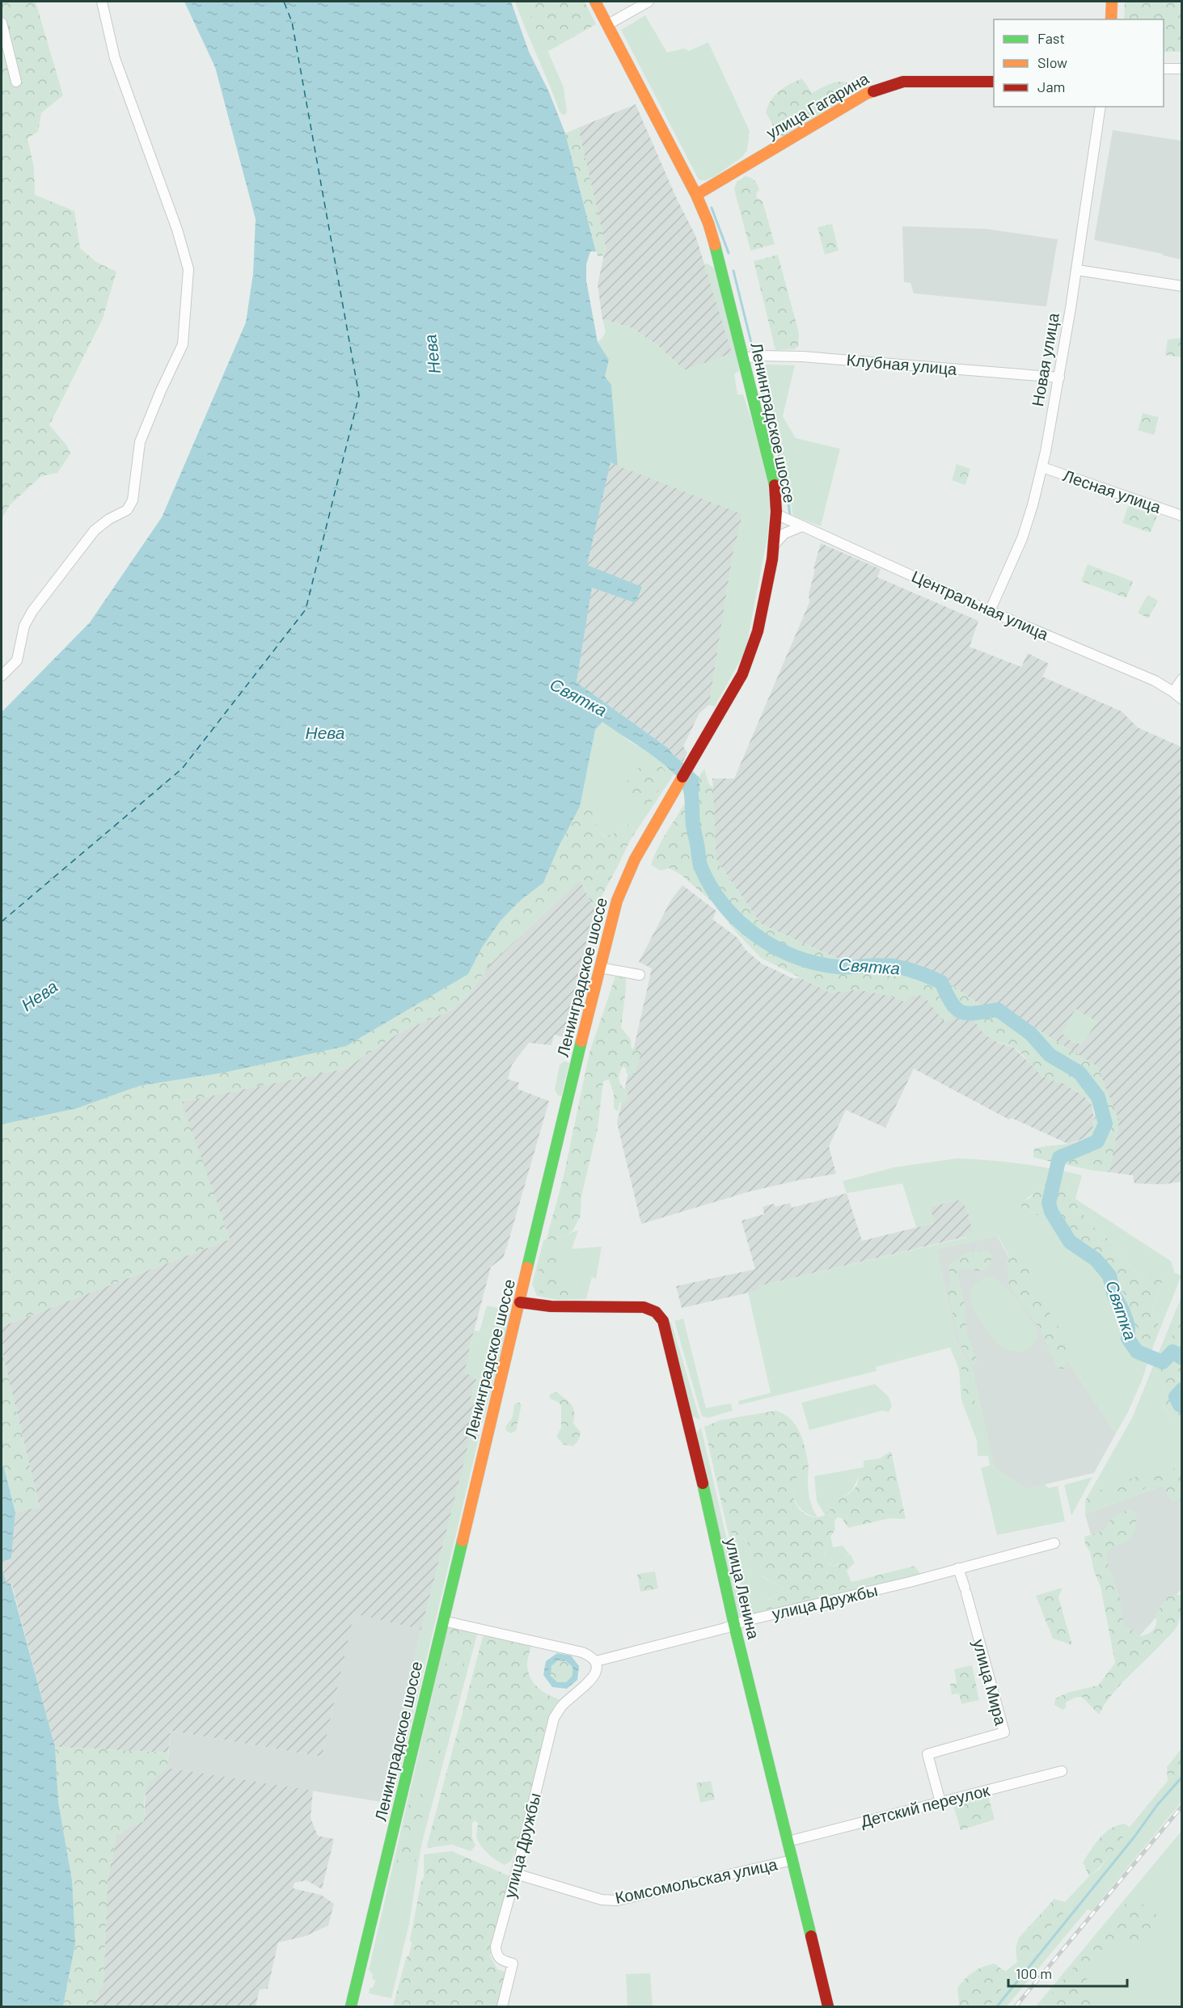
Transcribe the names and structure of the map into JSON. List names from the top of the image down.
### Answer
{
  "streets": {
    "main road": ["улица Гагарина", "Ленинградское шоссе", "улица Ленина"],
    "street": [
      "Новая улица",
      "Клубная улица",
      "Лесная улица",
      "Центральная улица",
      "улица Дружбы",
      "улица Мира",
      "Детский переулок",
      "Комсомольская улица"
    ]
  },
  "crossings": [
    ["улица Гагарина", "Ленинградское шоссе"],
    ["Новая улица", "Клубная улица"],
    ["Новая улица", "Лесная улица"],
    ["Новая улица", "Центральная улица"],
    ["Клубная улица", "Ленинградское шоссе"],
    ["Ленинградское шоссе", "Центральная улица"],
    ["Ленинградское шоссе", "улица Ленина"],
    ["улица Ленина", "улица Дружбы"],
    ["улица Ленина", "Детский переулок"],
    ["улица Ленина", "Комсомольская улица"],
    ["улица Дружбы", "улица Мира"],
    ["улица Дружбы", "Комсомольская улица"],
    ["улица Мира", "Детский переулок"]
  ],
  "water": ["Нева", "Святка"],
  "legend": ["Fast", "Slow", "Jam"],
  "scale_bar": "100 m"
}
